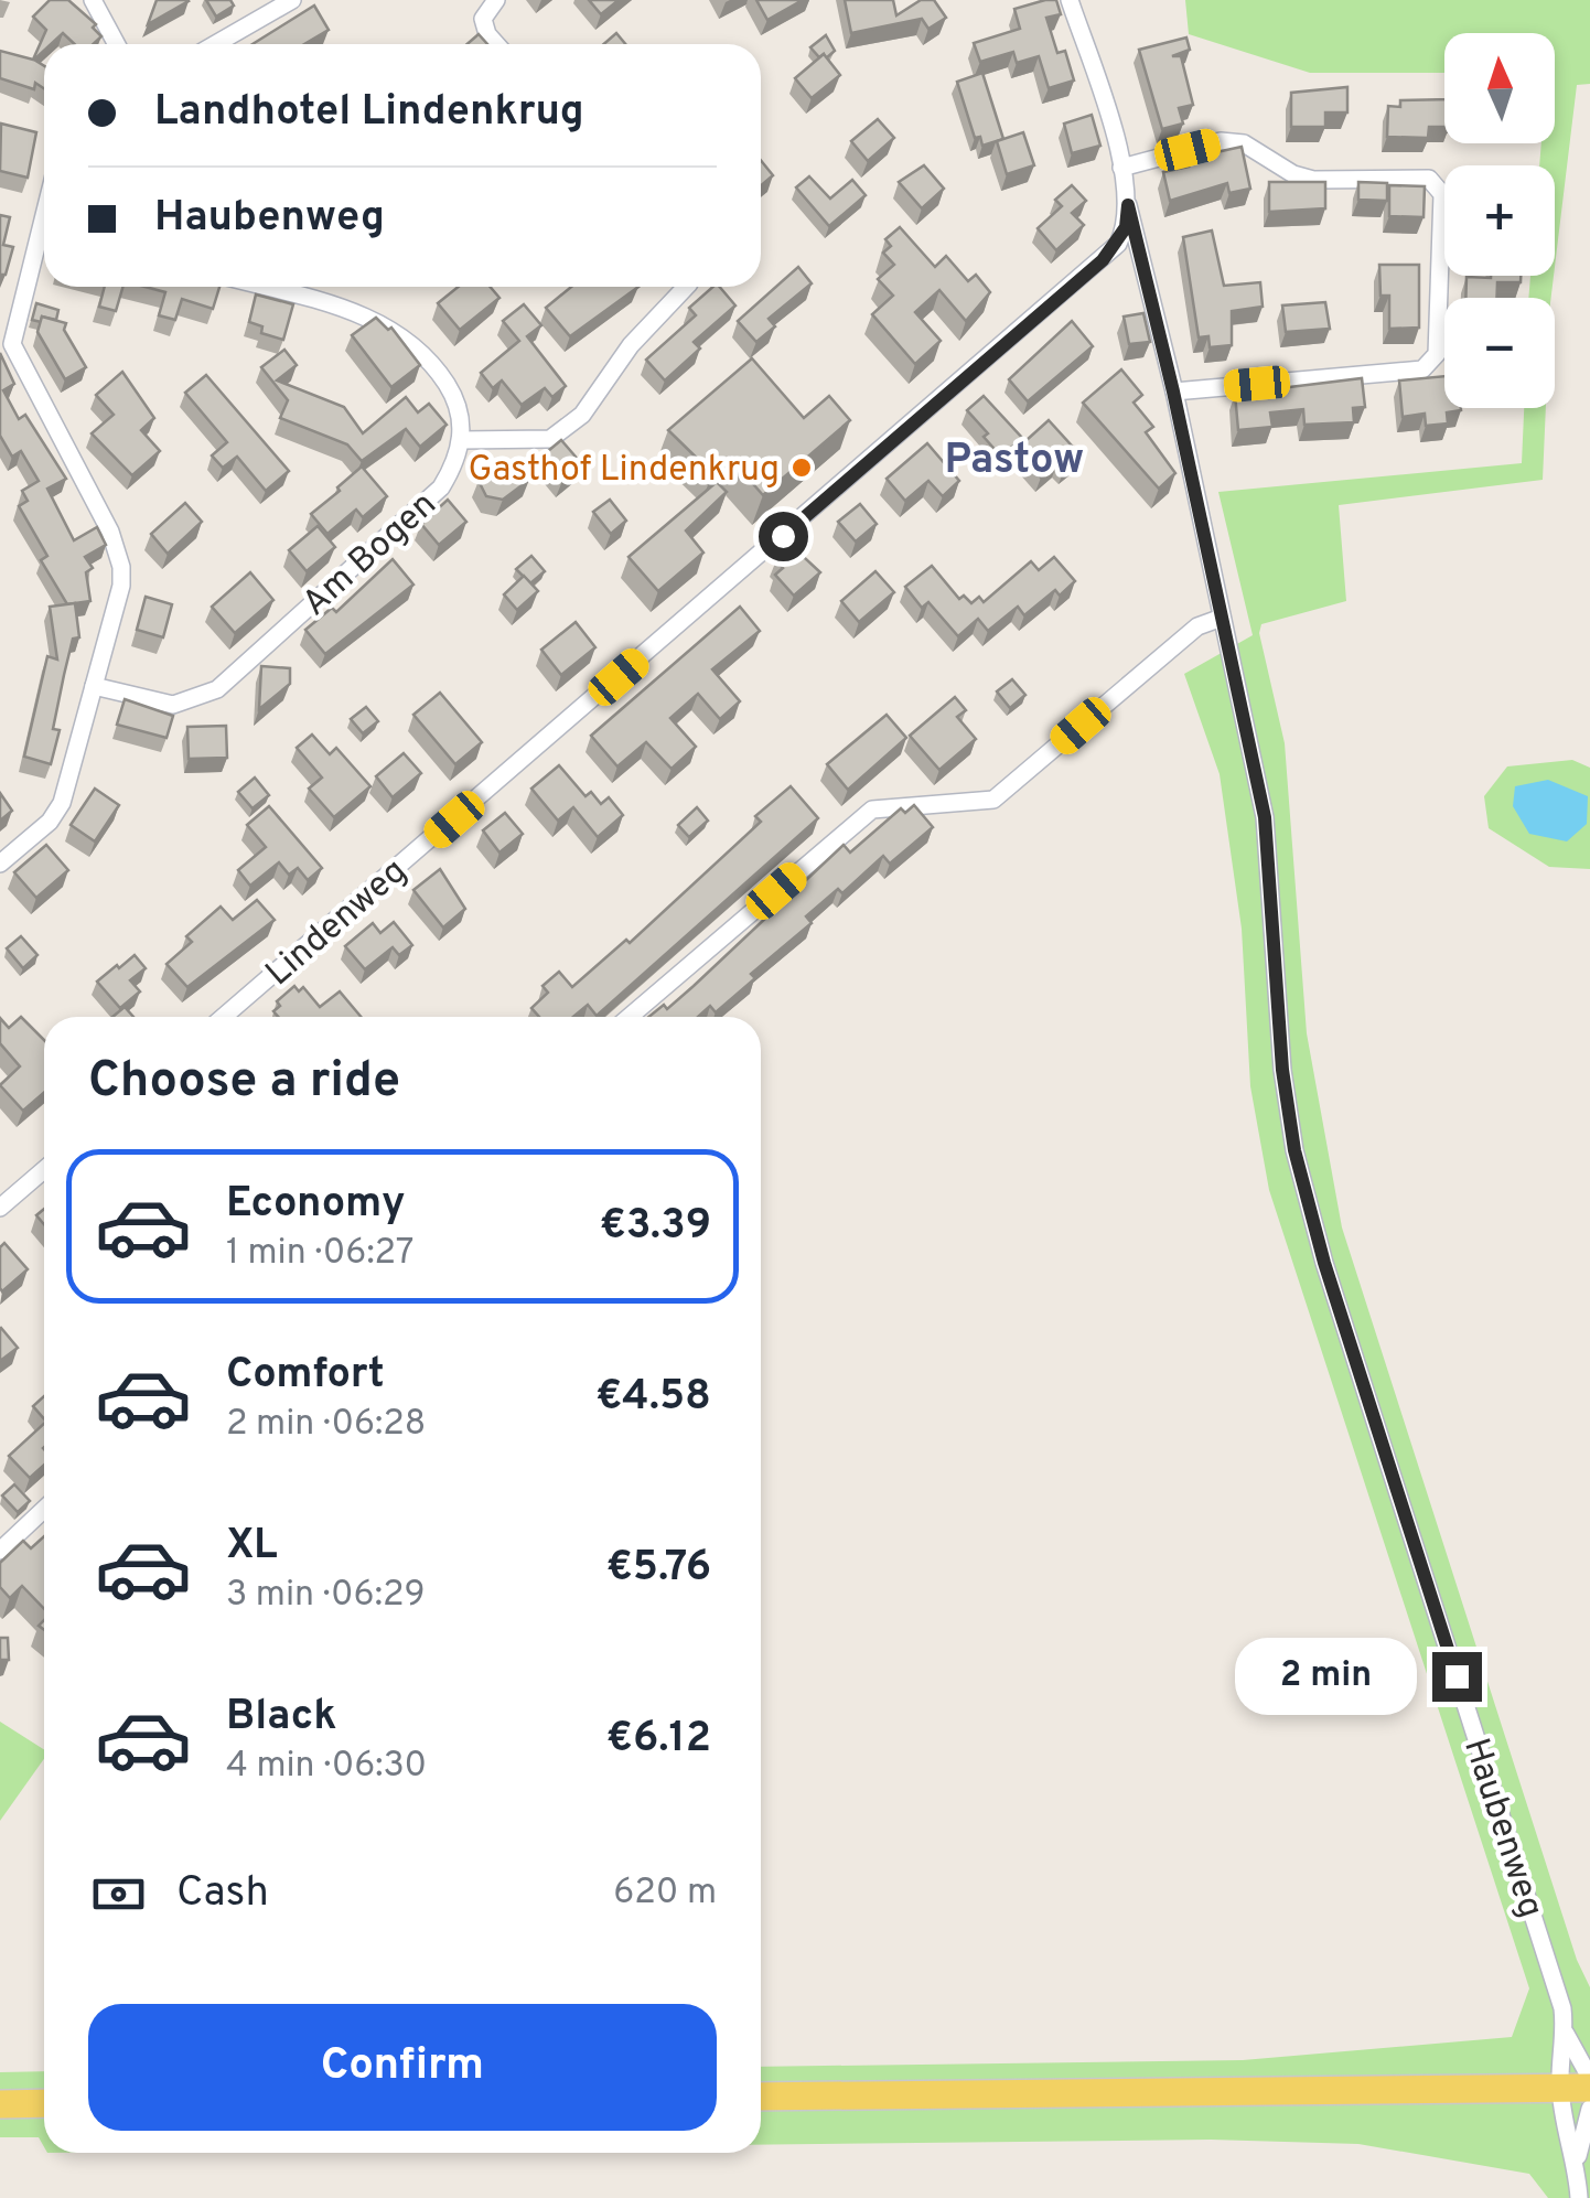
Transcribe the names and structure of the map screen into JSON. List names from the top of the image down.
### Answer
{
  "streets": {
    "street": ["Am Bogen", "Lindenweg", "Haubenweg"]
  },
  "crossings": [
    ["Lindenweg", "Haubenweg"]
  ],
  "districts": ["Pastow"],
  "places": ["Gasthof Lindenkrug"],
  "north": "top",
  "page": {
    "map_buttons": ["+", "−"],
    "banner": ["Landhotel Lindenkrug", "Haubenweg"],
    "heading": "Choose a ride",
    "list": [
      {
        "name": "Economy",
        "note": "1 min · 06:27",
        "value": "€3.39"
      },
      {
        "name": "Comfort",
        "note": "2 min · 06:28",
        "value": "€4.58"
      },
      {
        "name": "XL",
        "note": "3 min · 06:29",
        "value": "€5.76"
      },
      {
        "name": "Black",
        "note": "4 min · 06:30",
        "value": "€6.12"
      }
    ],
    "bubble": "2 min",
    "pay": ["Cash", "620 m"],
    "buttons": "Confirm"
  }
}
